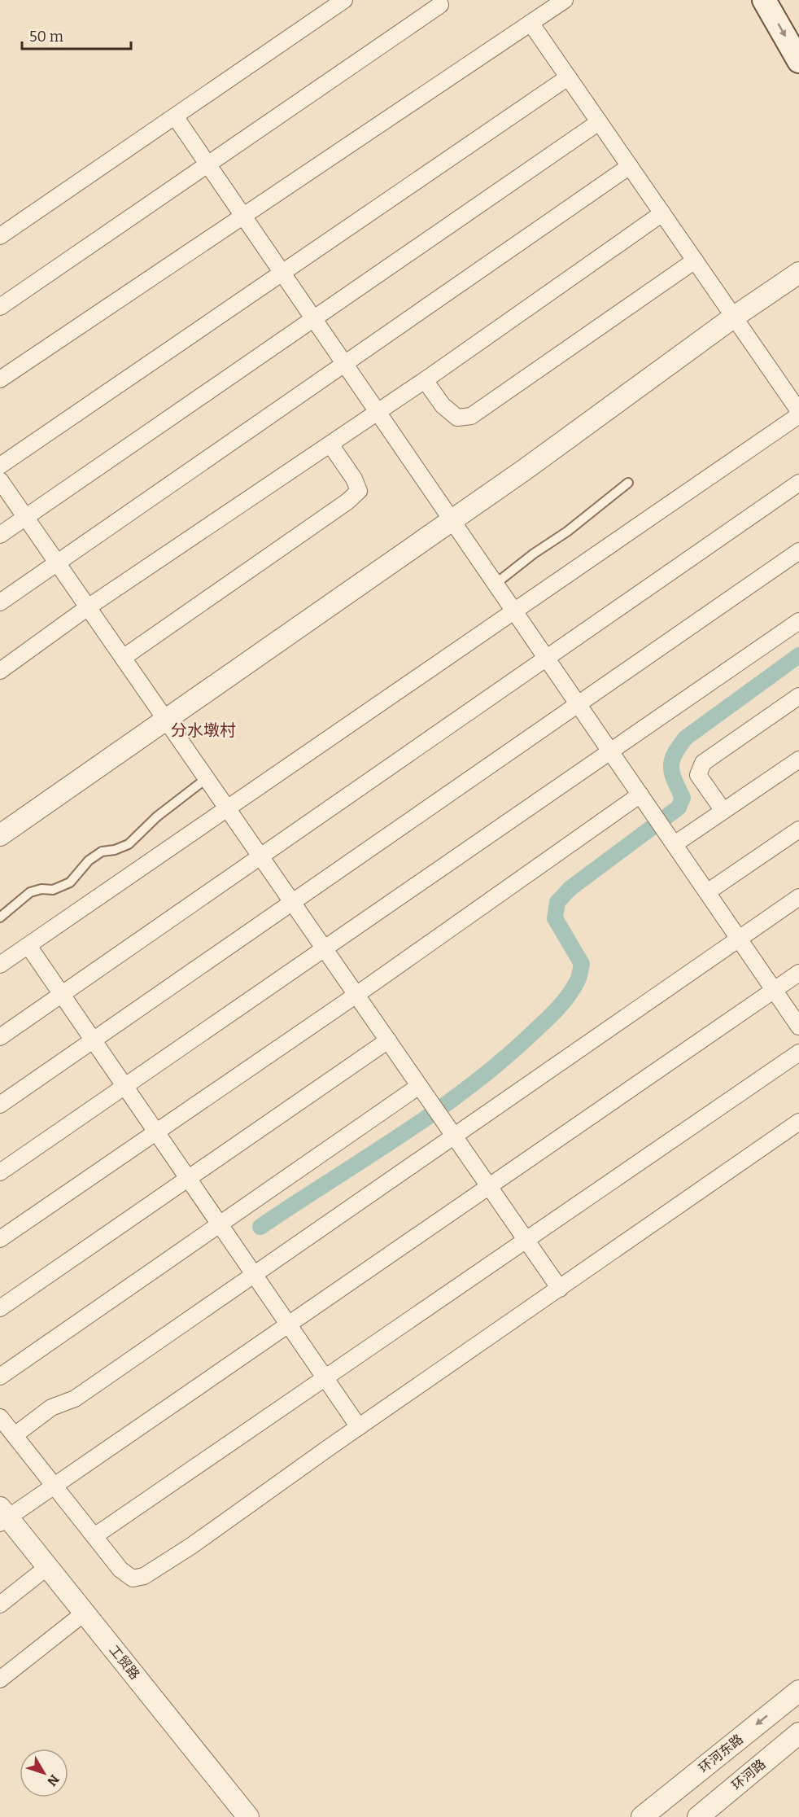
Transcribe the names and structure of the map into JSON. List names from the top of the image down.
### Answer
{
  "streets": {
    "street": ["工贸路", "环河东路", "环河路"]
  },
  "one_way": ["环河东路"],
  "districts": ["分水墩村"],
  "scale_bar": "50 m",
  "north": "bottom right"
}
